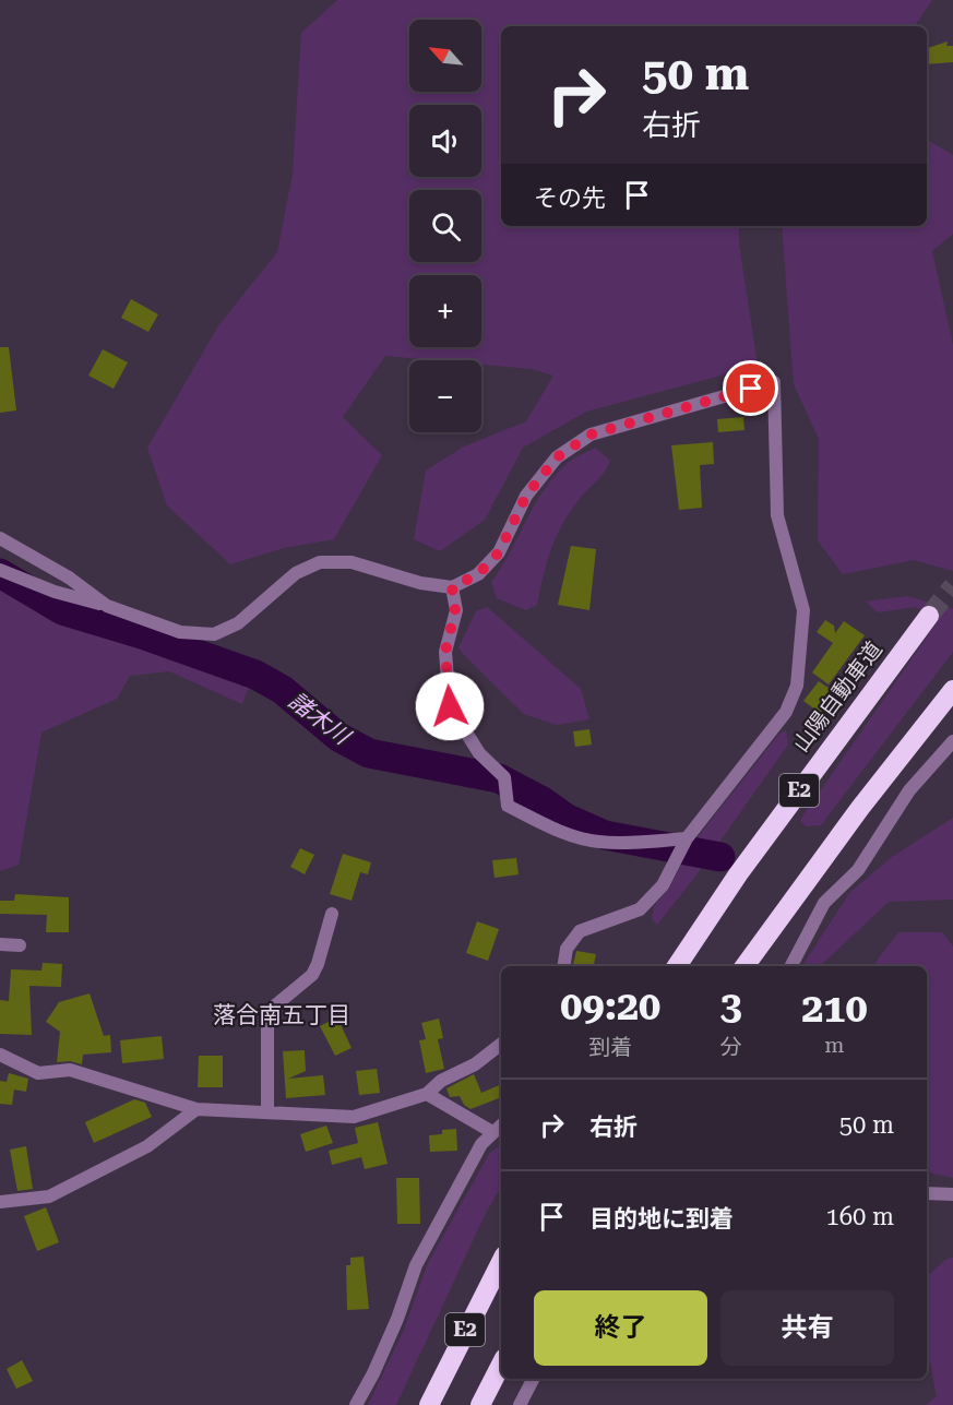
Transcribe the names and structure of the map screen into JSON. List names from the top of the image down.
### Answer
{
  "streets": {
    "highway": ["山陽自動車道", "E2"]
  },
  "districts": ["落合南五丁目"],
  "water": ["諸木川"],
  "north": "top left",
  "page": {
    "map_buttons": ["+", "−"],
    "turn": ["50 m", "右折"],
    "then": "その先",
    "eta": [
      "09:20",
      "到着",
      "3",
      "分",
      "210",
      "m"
    ],
    "list": [
      {
        "name": "右折",
        "value": "50 m"
      },
      {
        "name": "目的地に到着",
        "value": "160 m"
      }
    ],
    "buttons": ["終了", "共有"]
  }
}
